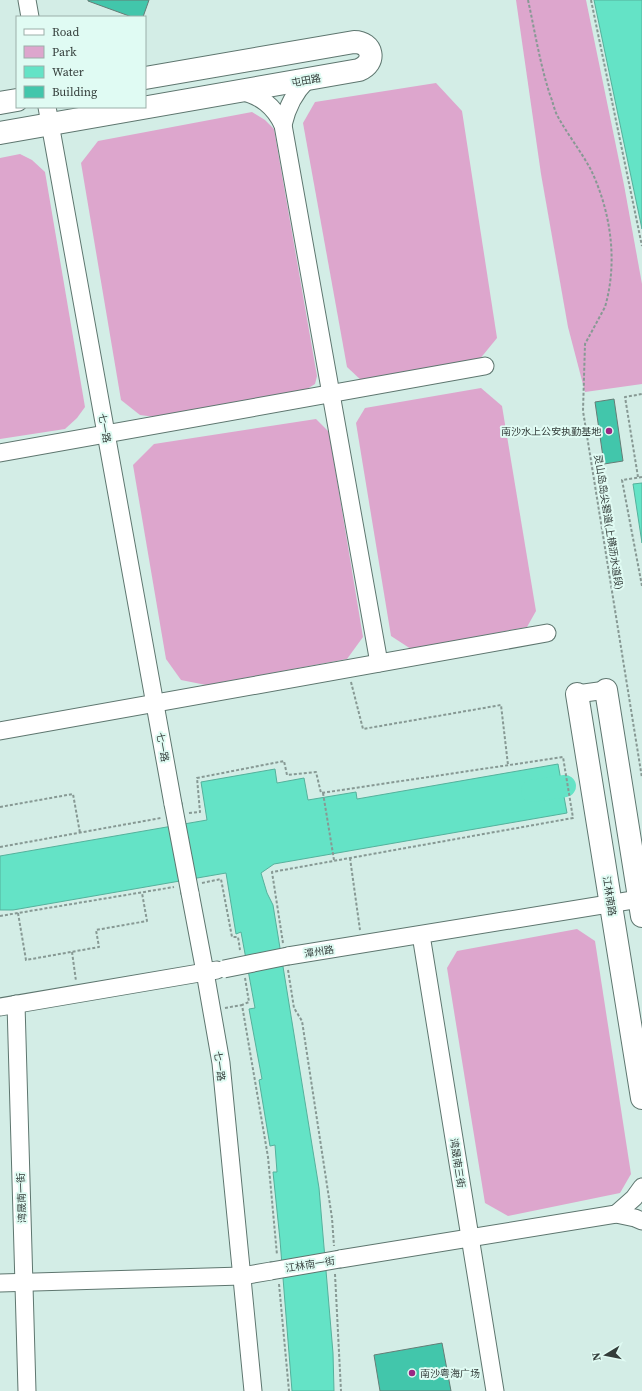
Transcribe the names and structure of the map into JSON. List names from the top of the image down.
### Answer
{
  "streets": {
    "main road": ["屯田路", "江林南路"],
    "street": [
      "七一路",
      "潭州路",
      "湾晟南三街",
      "湾晟南一街",
      "江林南一街"
    ],
    "path": ["灵山岛岛尖碧道(上横沥水道段)"]
  },
  "crossings": [
    ["屯田路", "七一路"],
    ["七一路", "潭州路"],
    ["七一路", "江林南一街"],
    ["江林南路", "潭州路"],
    ["潭州路", "湾晟南三街"],
    ["潭州路", "湾晟南一街"],
    ["湾晟南三街", "江林南一街"],
    ["湾晟南一街", "江林南一街"]
  ],
  "places": ["南沙水上公安执勤基地", "南沙粤海广场"],
  "legend": [
    "Road",
    "Park",
    "Water",
    "Building"
  ],
  "north": "left"
}
